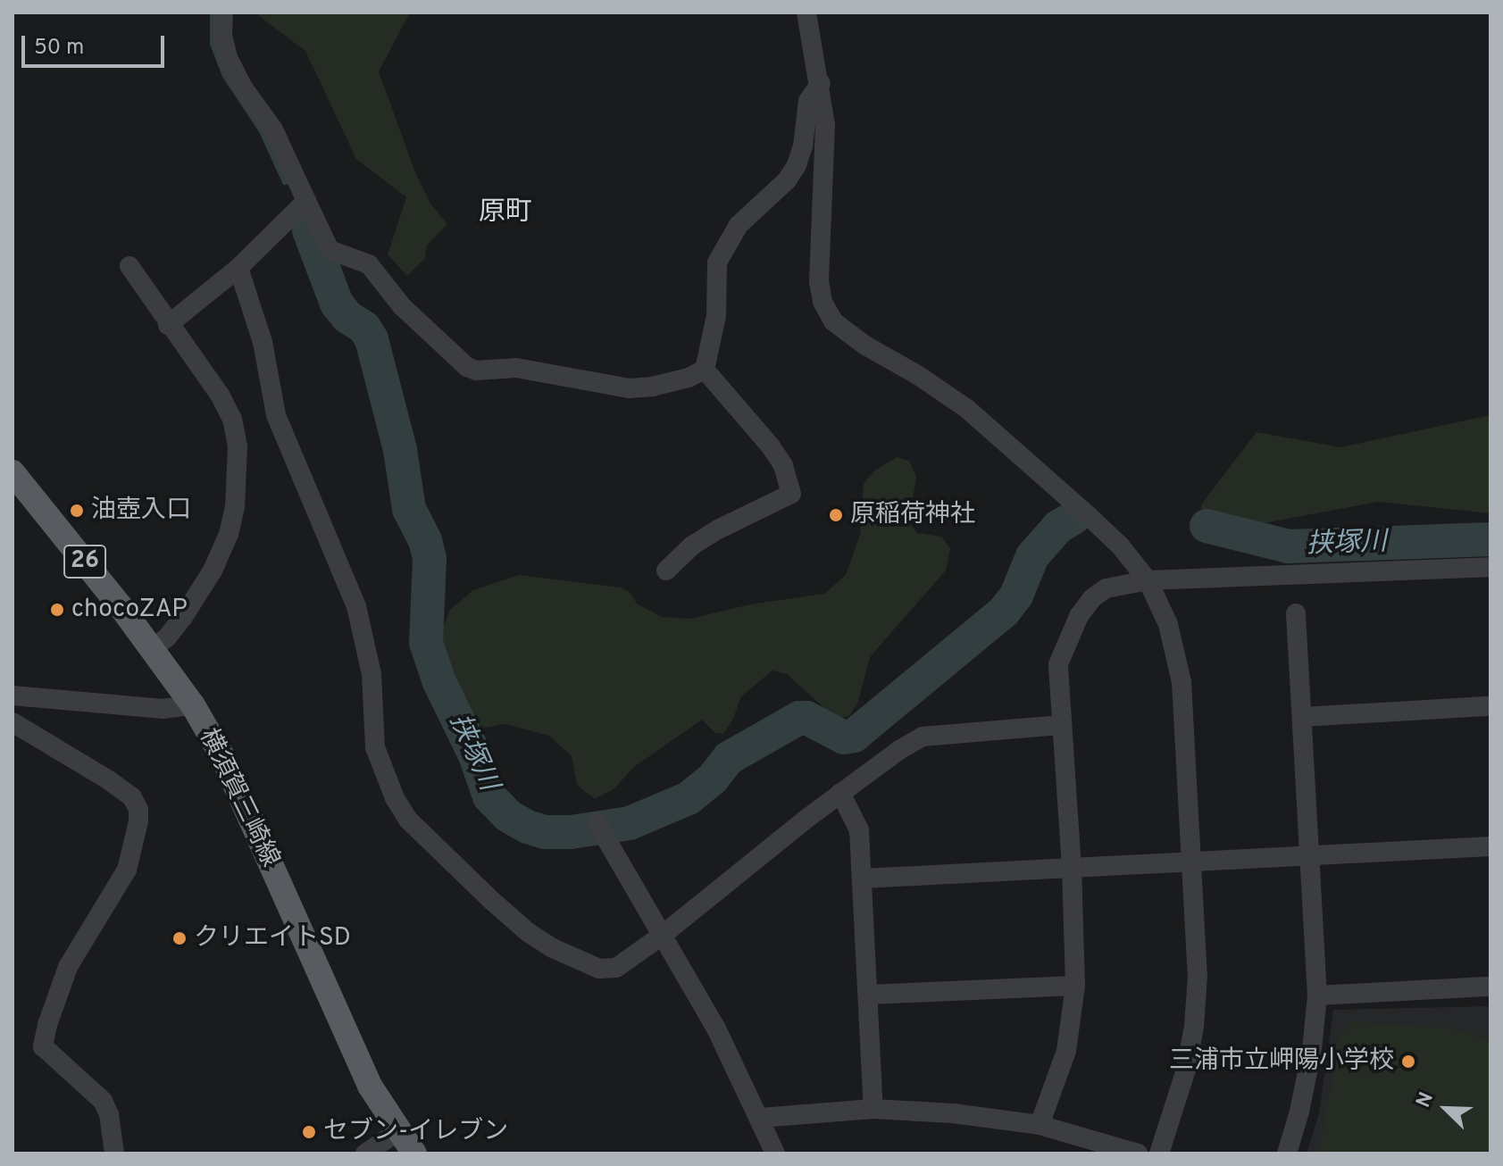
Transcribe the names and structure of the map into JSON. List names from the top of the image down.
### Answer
{
  "streets": {
    "main road": ["26", "横須賀三崎線"]
  },
  "districts": ["原町"],
  "water": ["挟塚川"],
  "places": [
    "油壺入口",
    "原稲荷神社",
    "chocoZAP",
    "クリエイトSD",
    "三浦市立岬陽小学校",
    "セブン-イレブン"
  ],
  "scale_bar": "50 m",
  "north": "top left"
}
